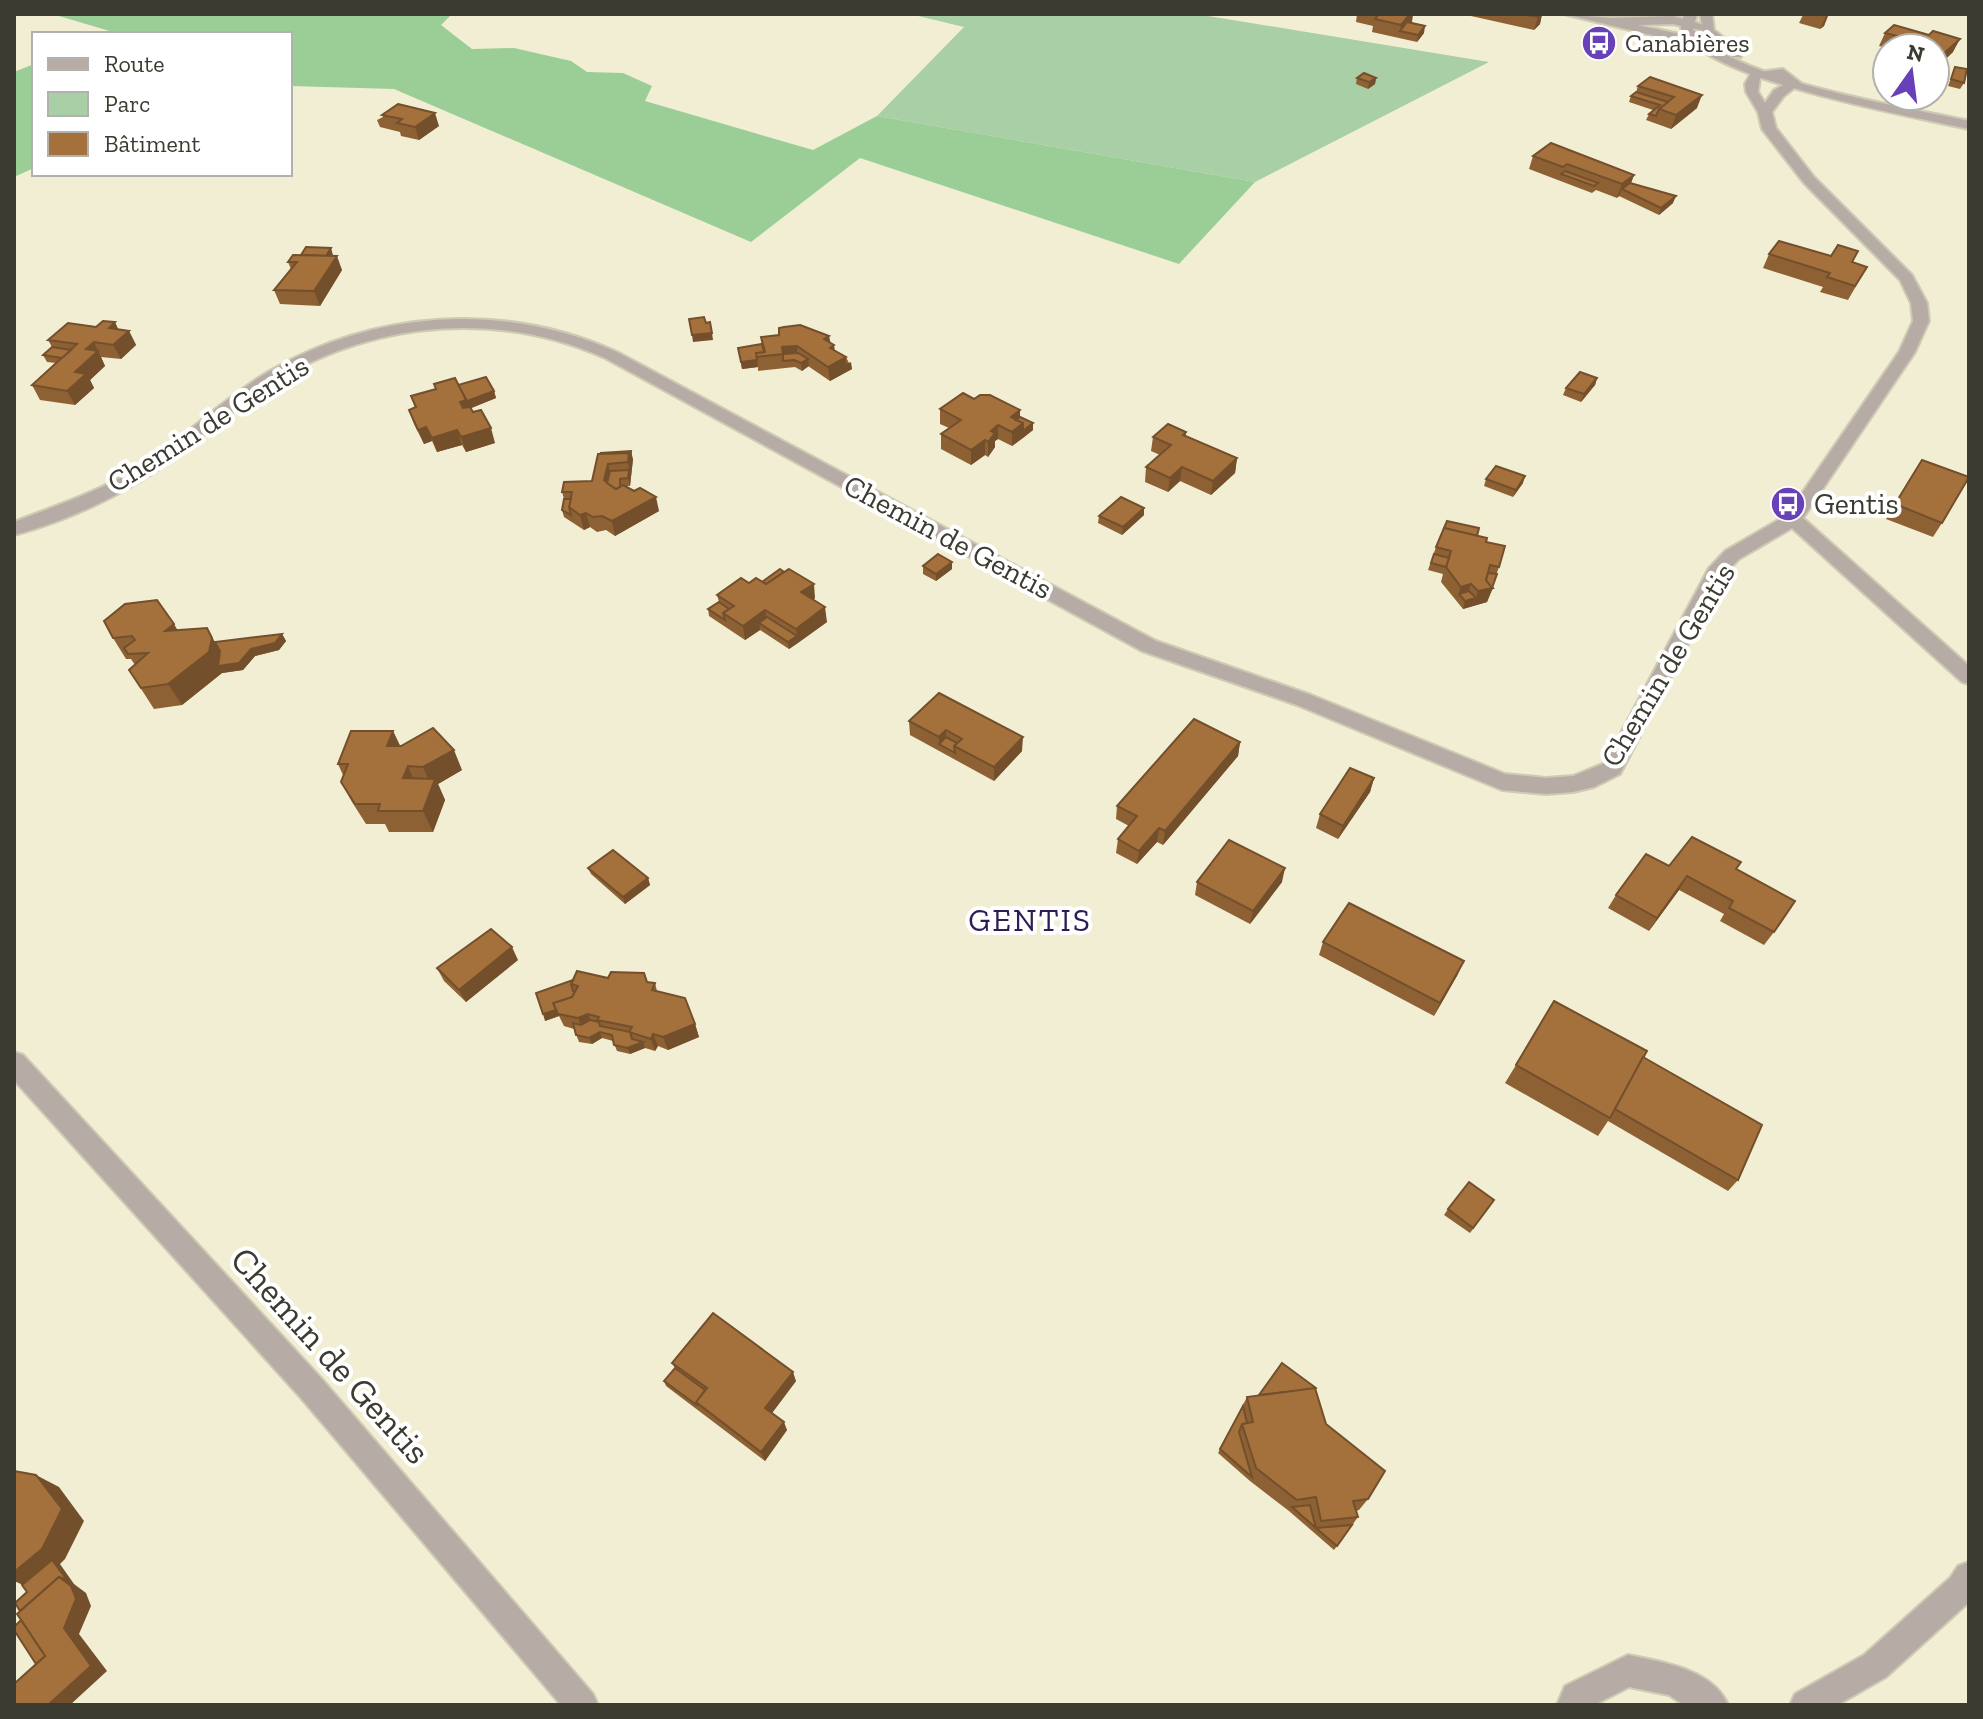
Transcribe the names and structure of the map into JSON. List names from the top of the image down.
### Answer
{
  "streets": {
    "street": ["Chemin de Gentis"]
  },
  "districts": ["GENTIS"],
  "places": {
    "bus stop": ["Canabières", "Gentis"]
  },
  "legend": ["Route", "Parc", "Bâtiment"],
  "north": "top"
}
